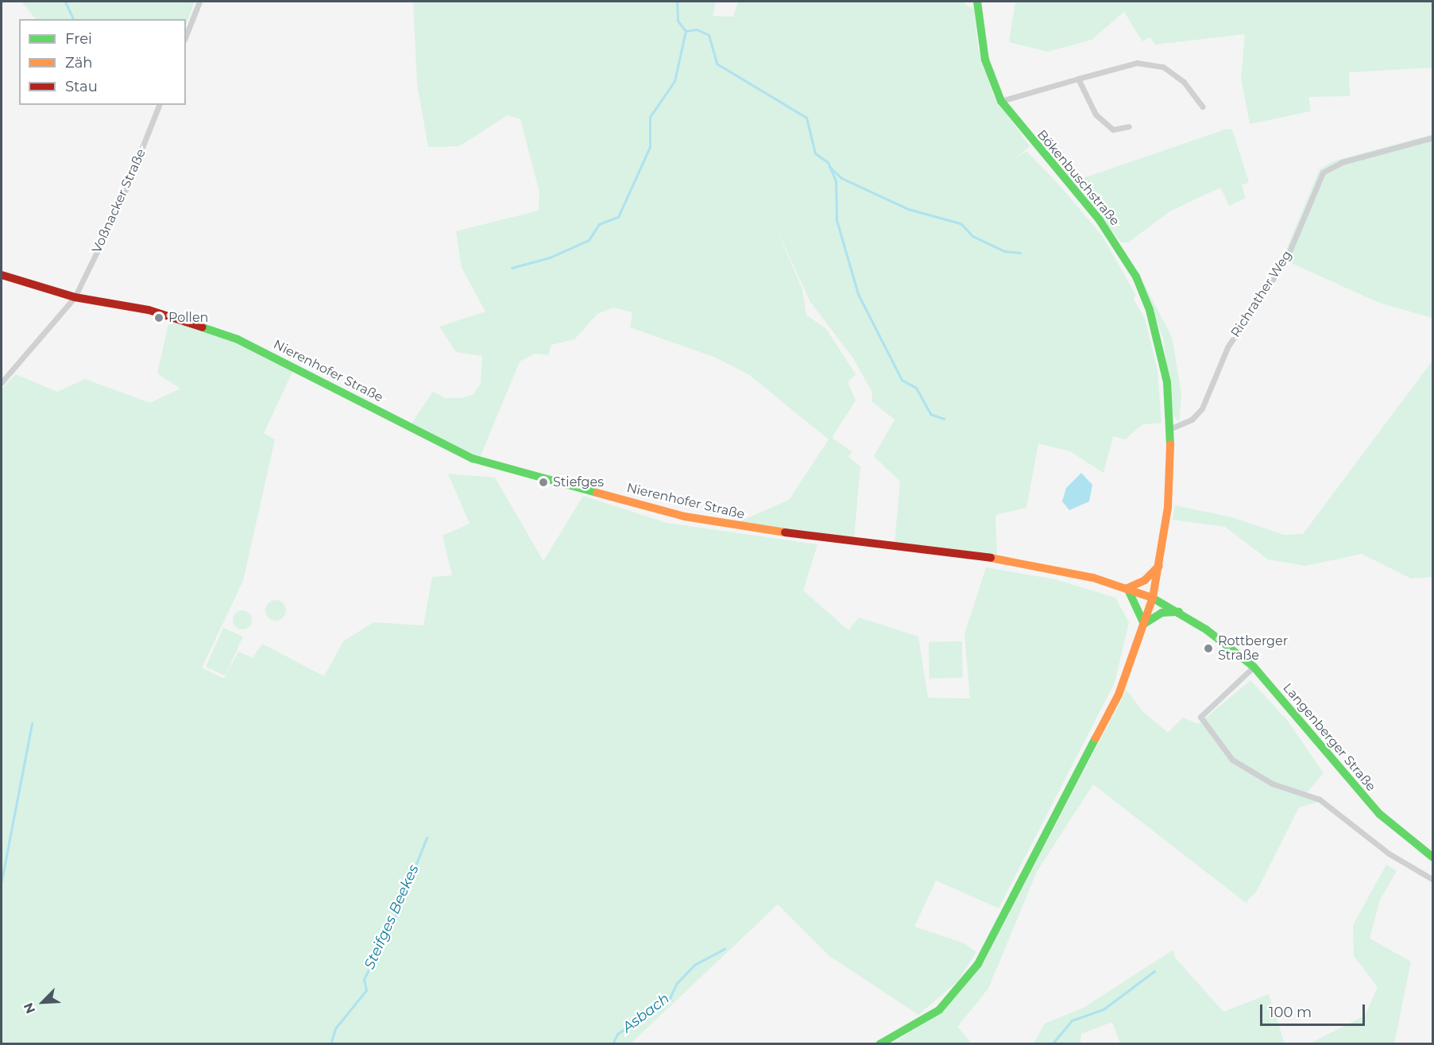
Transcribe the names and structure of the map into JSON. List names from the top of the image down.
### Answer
{
  "streets": {
    "main road": ["Bökenbuschstraße", "Nierenhofer Straße", "Langenberger Straße"],
    "street": ["Voßnacker Straße", "Richrather Weg"]
  },
  "crossings": [
    ["Bökenbuschstraße", "Richrather Weg"],
    ["Bökenbuschstraße", "Nierenhofer Straße"],
    ["Bökenbuschstraße", "Langenberger Straße"],
    ["Voßnacker Straße", "Nierenhofer Straße"],
    ["Nierenhofer Straße", "Langenberger Straße"]
  ],
  "water": ["Steifges Beekes", "Asbach"],
  "places": ["Pollen", "Stiefges", "Rottberger Straße"],
  "legend": ["Frei", "Zäh", "Stau"],
  "scale_bar": "100 m",
  "north": "bottom left"
}
